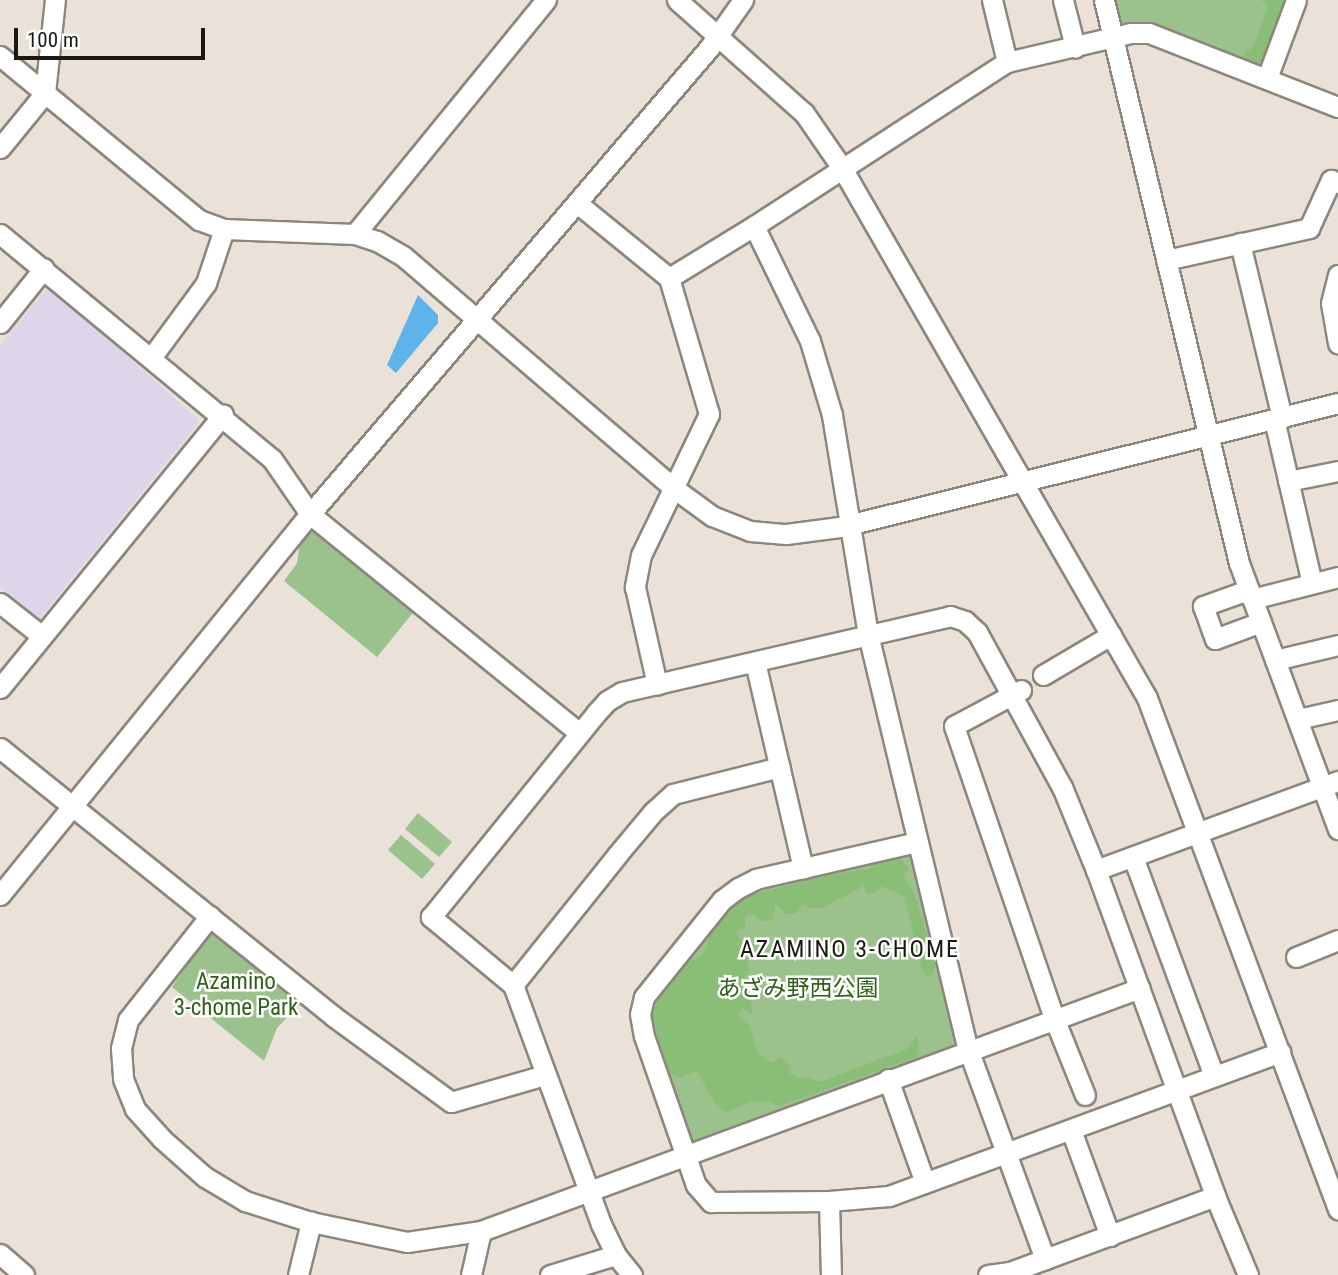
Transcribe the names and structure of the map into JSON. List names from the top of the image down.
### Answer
{
  "districts": ["AZAMINO 3-CHOME"],
  "parks": ["Azamino 3-chome Park", "あざみ野西公園"],
  "scale_bar": "100 m"
}
